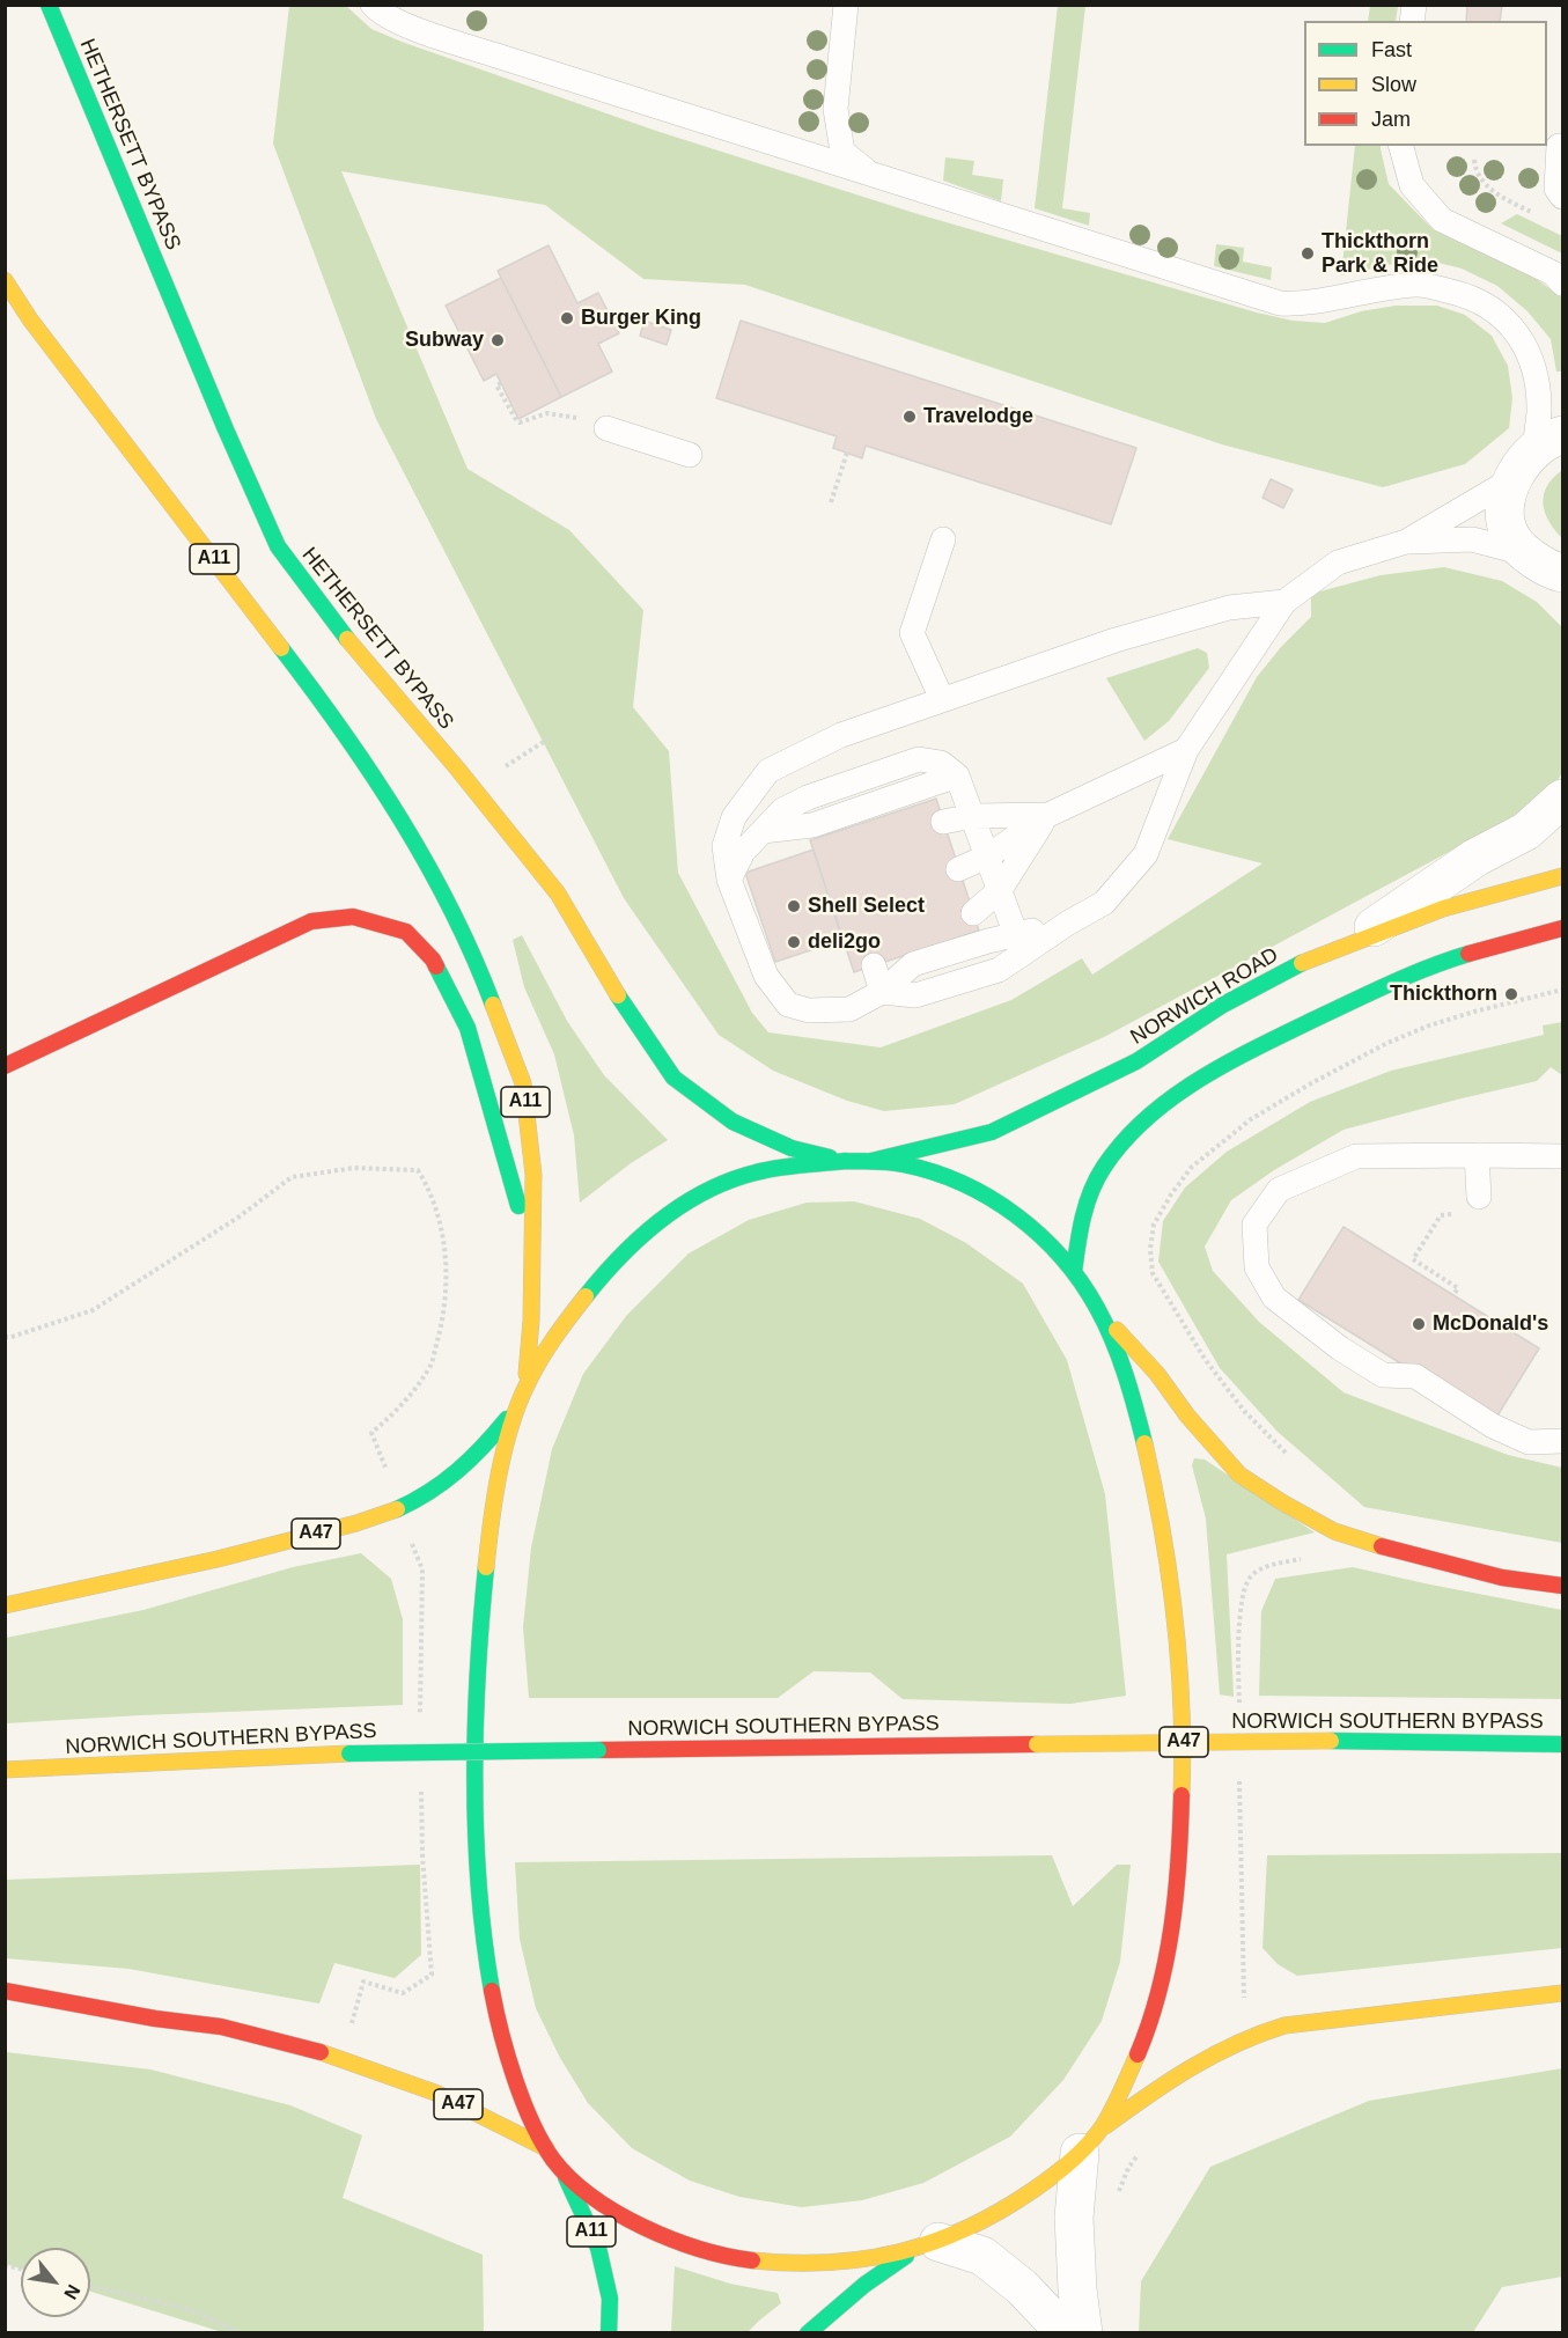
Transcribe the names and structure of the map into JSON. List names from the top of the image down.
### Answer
{
  "streets": {
    "main road": [
      "HETHERSETT BYPASS",
      "A11",
      "NORWICH ROAD",
      "A47",
      "NORWICH SOUTHERN BYPASS"
    ]
  },
  "places": [
    "Thickthorn Park & Ride",
    "Burger King",
    "Subway",
    "Travelodge",
    "Shell Select",
    "deli2go",
    "Thickthorn",
    "McDonald's"
  ],
  "legend": ["Fast", "Slow", "Jam"],
  "north": "bottom right"
}
